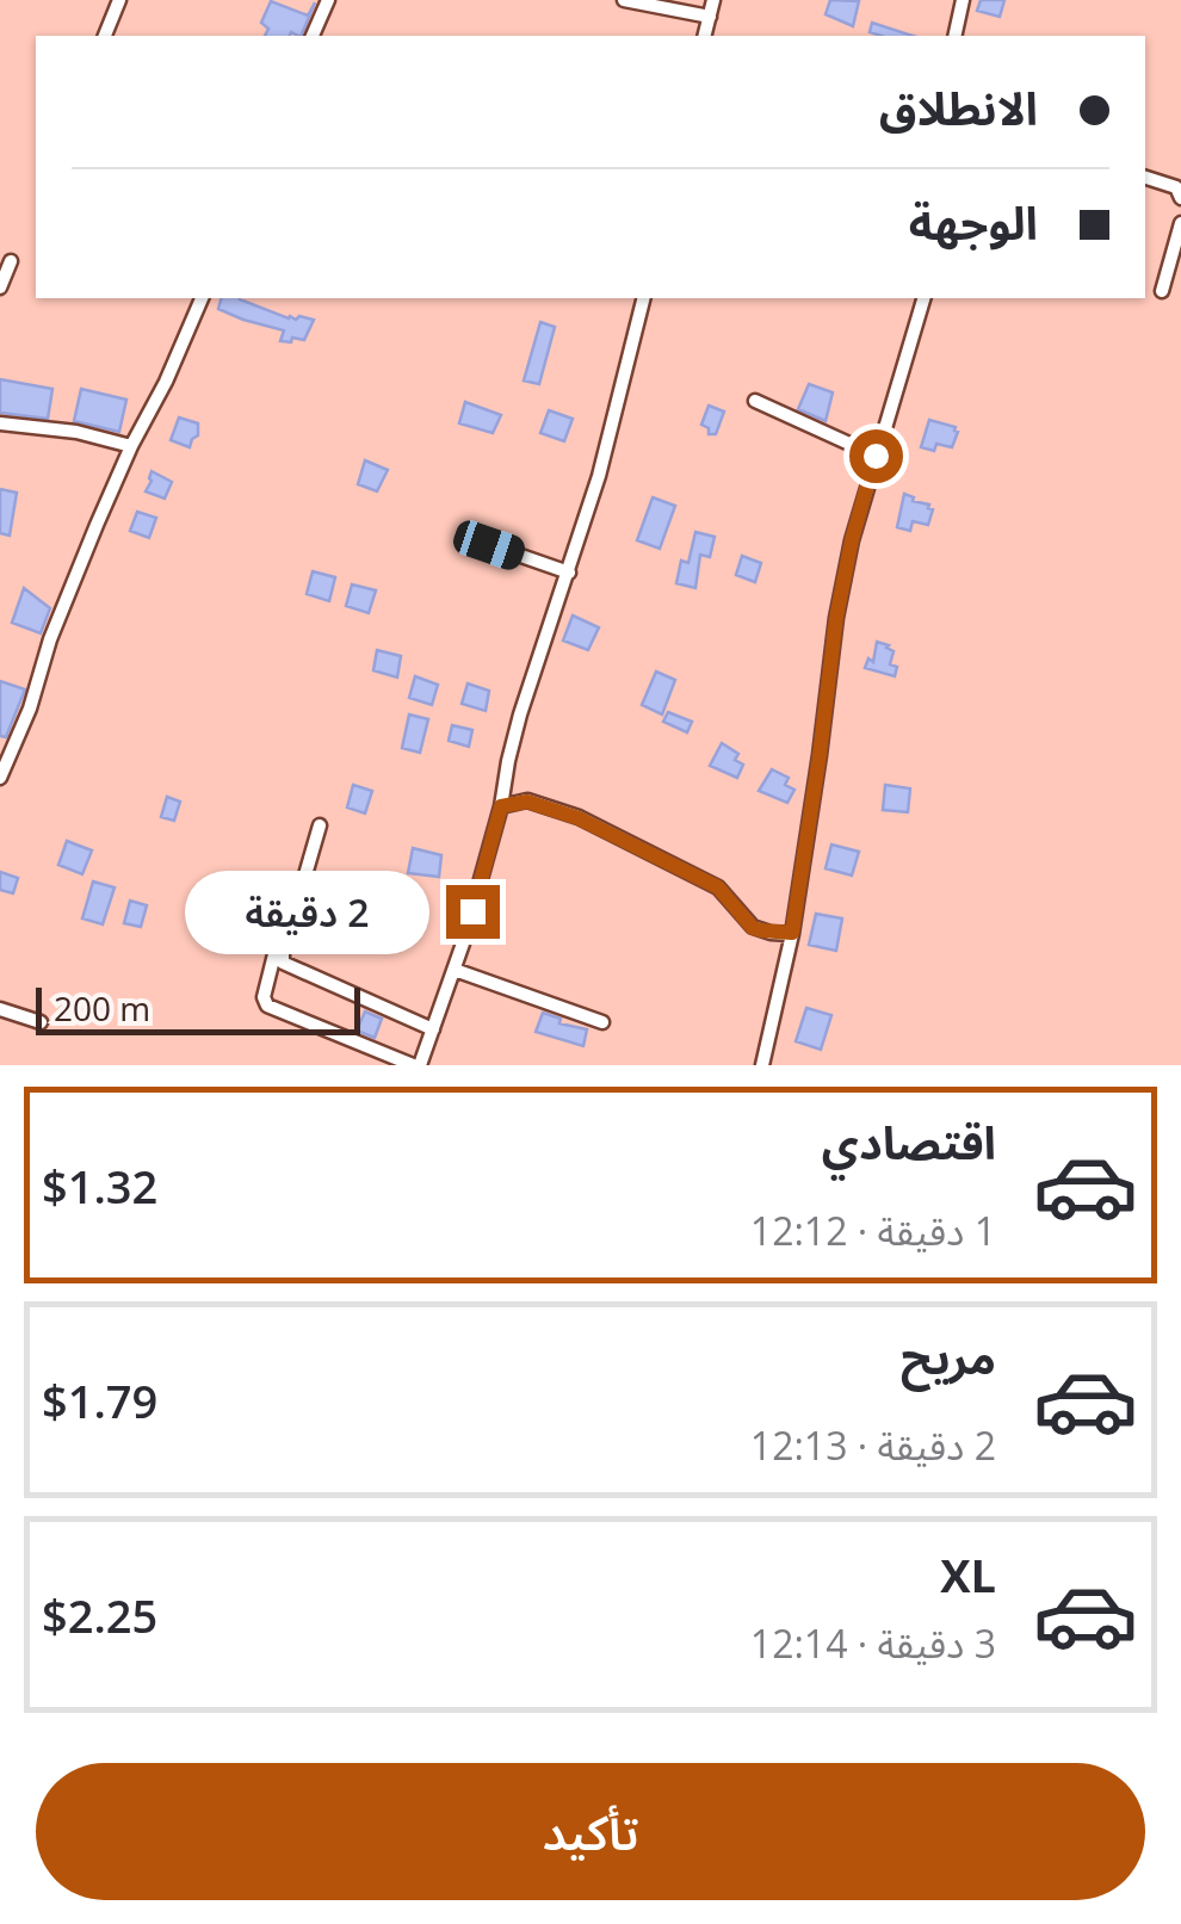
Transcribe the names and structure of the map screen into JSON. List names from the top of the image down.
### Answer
{
  "scale_bar": "200 m",
  "page": {
    "banner": ["الانطلاق", "الوجهة"],
    "bubble": "2 دقيقة",
    "scale": "200 m",
    "list": [
      {
        "name": "اقتصادي",
        "note": "1 دقيقة · 12:12",
        "value": "$1.32"
      },
      {
        "name": "مريح",
        "note": "2 دقيقة · 12:13",
        "value": "$1.79"
      },
      {
        "name": "XL",
        "note": "3 دقيقة · 12:14",
        "value": "$2.25"
      }
    ],
    "buttons": "تأكيد"
  }
}
